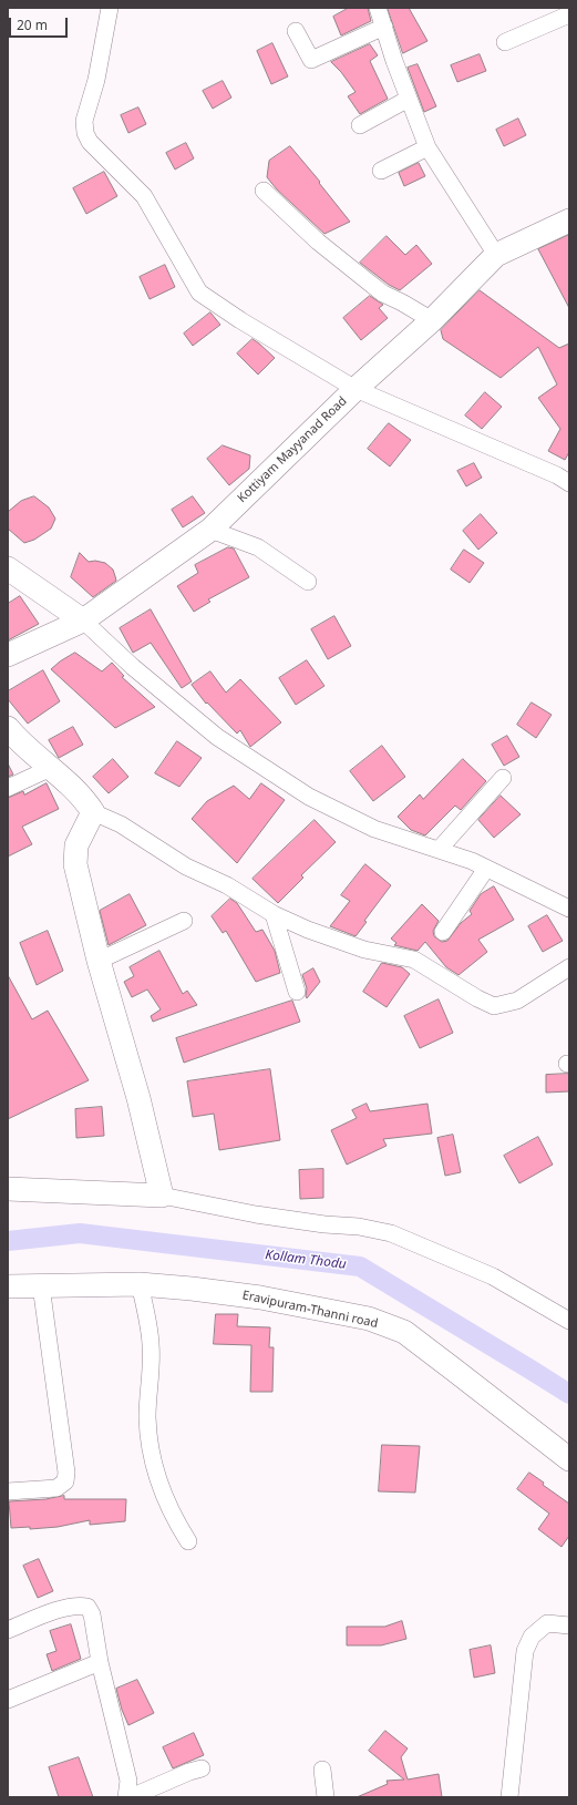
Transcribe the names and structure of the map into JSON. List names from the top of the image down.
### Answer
{
  "streets": {
    "street": ["Kottiyam Mayyanad Road", "Eravipuram-Thanni road"]
  },
  "water": ["Kollam Thodu"],
  "scale_bar": "20 m"
}
